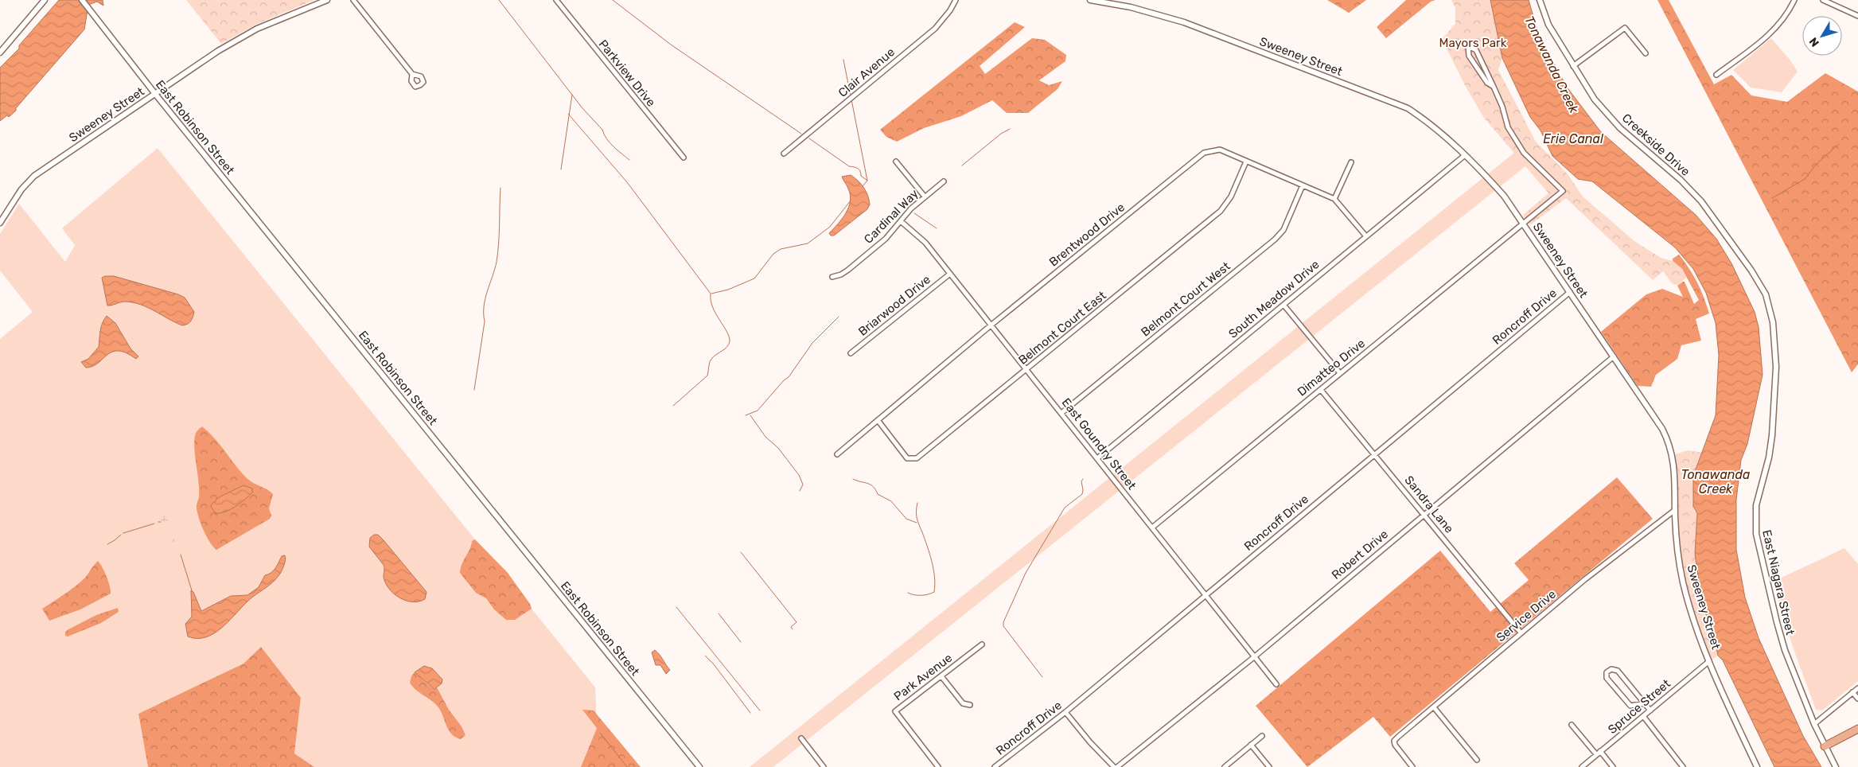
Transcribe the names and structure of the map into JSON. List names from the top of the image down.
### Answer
{
  "streets": {
    "street": [
      "Sweeney Street",
      "Clair Avenue",
      "Parkview Drive",
      "East Robinson Street",
      "Creekside Drive",
      "Cardinal Way",
      "Brentwood Drive",
      "Belmont Court West",
      "South Meadow Drive",
      "Briarwood Drive",
      "Roncroff Drive",
      "Belmont Court East",
      "Dimatteo Drive",
      "East Goundry Street",
      "Sandra Lane",
      "Robert Drive",
      "East Niagara Street",
      "Service Drive",
      "Park Avenue",
      "Spruce Street"
    ]
  },
  "crossings": [
    ["Sweeney Street", "East Robinson Street"],
    ["Sweeney Street", "South Meadow Drive"],
    ["Sweeney Street", "Roncroff Drive"],
    ["Sweeney Street", "Dimatteo Drive"],
    ["Sweeney Street", "Robert Drive"],
    ["Sweeney Street", "Service Drive"],
    ["Sweeney Street", "Spruce Street"],
    ["Creekside Drive", "East Niagara Street"],
    ["Cardinal Way", "East Goundry Street"],
    ["Brentwood Drive", "Belmont Court West"],
    ["Brentwood Drive", "South Meadow Drive"],
    ["Brentwood Drive", "Belmont Court East"],
    ["Brentwood Drive", "East Goundry Street"],
    ["Belmont Court West", "East Goundry Street"],
    ["South Meadow Drive", "East Goundry Street"],
    ["Briarwood Drive", "East Goundry Street"],
    ["Roncroff Drive", "East Goundry Street"],
    ["Roncroff Drive", "Sandra Lane"],
    ["Belmont Court East", "East Goundry Street"],
    ["Dimatteo Drive", "East Goundry Street"],
    ["Dimatteo Drive", "Sandra Lane"],
    ["East Goundry Street", "Robert Drive"],
    ["Sandra Lane", "Robert Drive"],
    ["Sandra Lane", "Service Drive"]
  ],
  "water": ["Tonawanda Creek", "Erie Canal"],
  "parks": ["Mayors Park"],
  "north": "bottom left"
}
